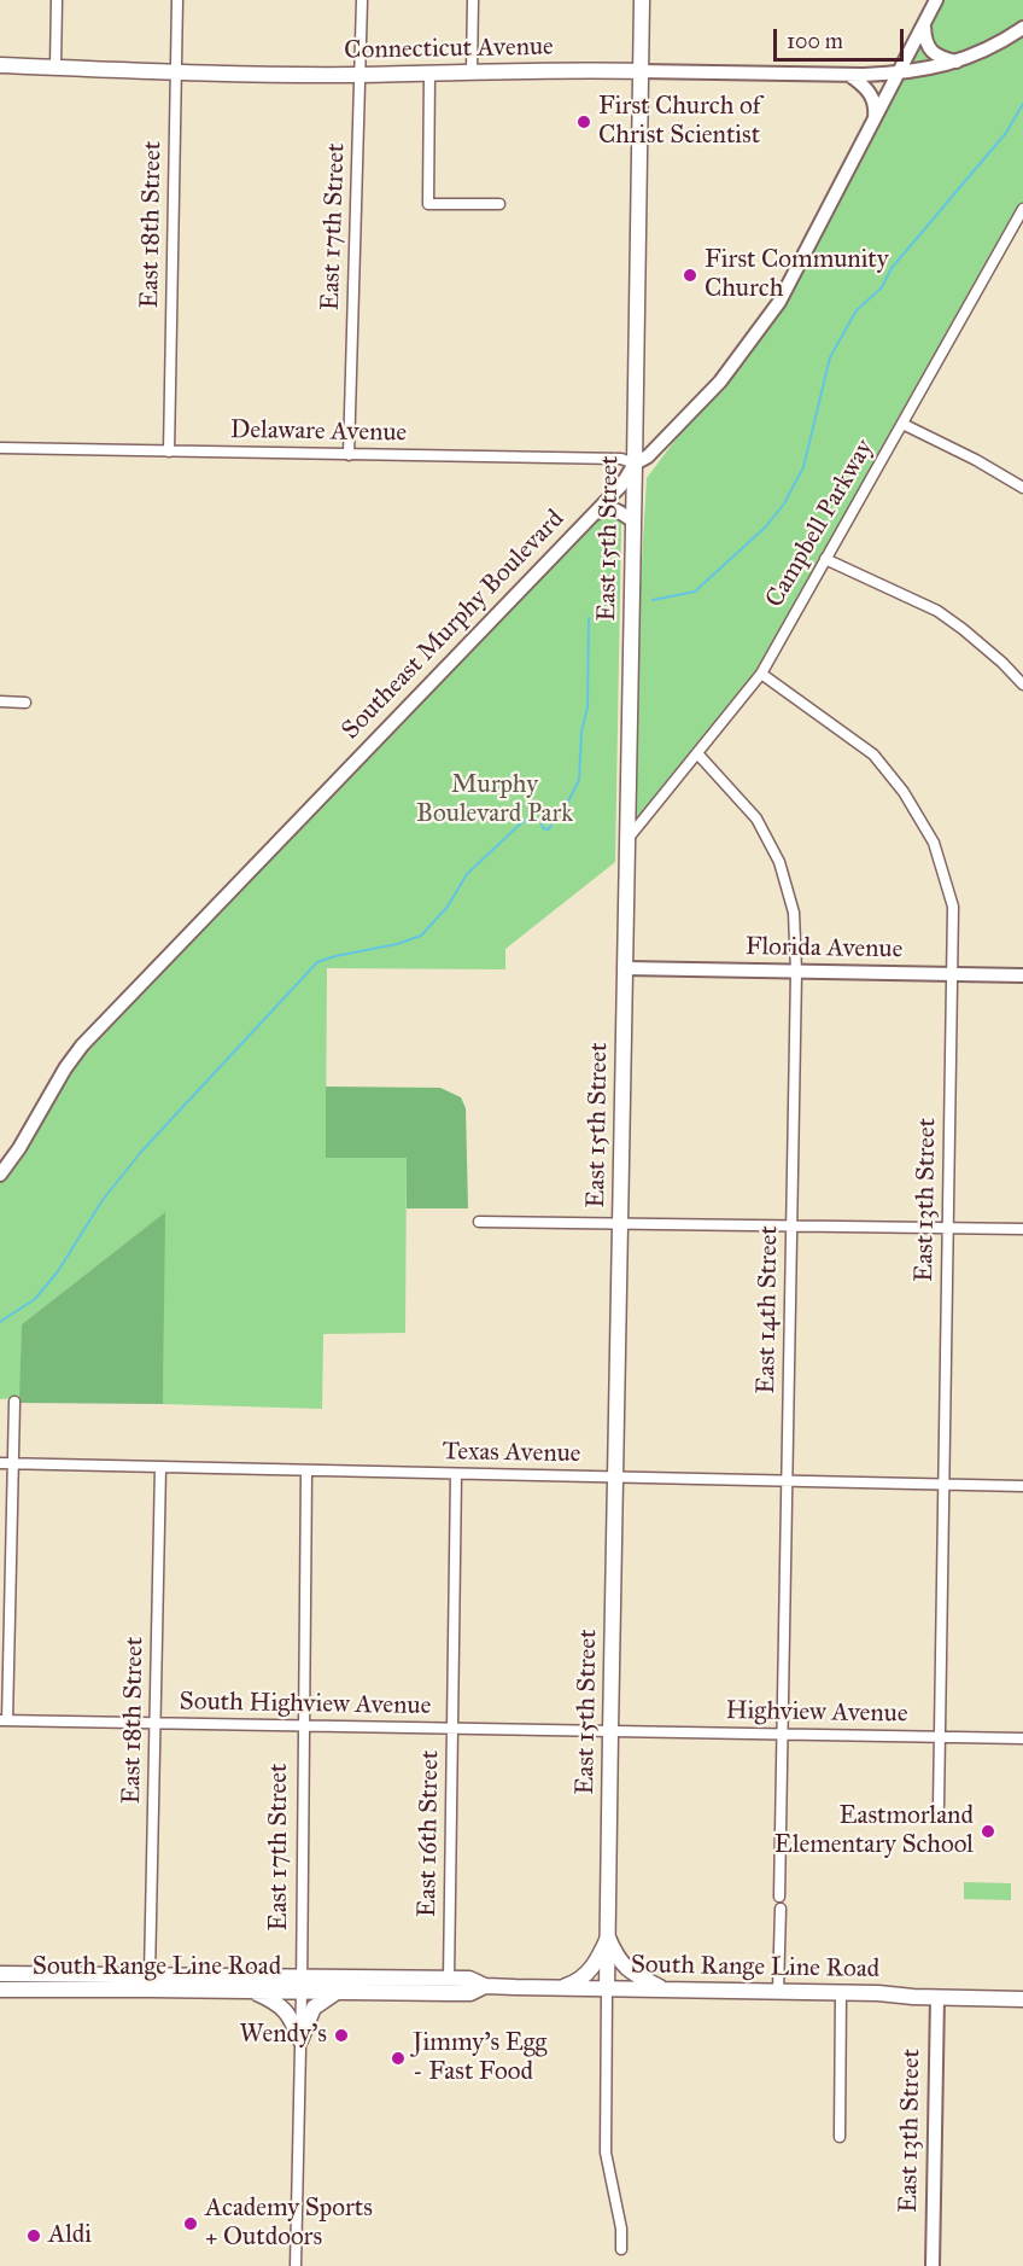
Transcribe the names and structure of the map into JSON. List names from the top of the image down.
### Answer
{
  "streets": {
    "main road": ["Connecticut Avenue", "East 15th Street", "South Range Line Road"],
    "street": [
      "East 18th Street",
      "East 17th Street",
      "Delaware Avenue",
      "Campbell Parkway",
      "Southeast Murphy Boulevard",
      "Florida Avenue",
      "East 13th Street",
      "East 14th Street",
      "Texas Avenue",
      "South Highview Avenue",
      "Highview Avenue",
      "East 16th Street"
    ]
  },
  "crossings": [
    ["Connecticut Avenue", "East 18th Street"],
    ["Connecticut Avenue", "East 17th Street"],
    ["Connecticut Avenue", "East 15th Street"],
    ["Connecticut Avenue", "Southeast Murphy Boulevard"],
    ["East 18th Street", "Delaware Avenue"],
    ["East 18th Street", "Texas Avenue"],
    ["East 18th Street", "South Highview Avenue"],
    ["East 18th Street", "South Range Line Road"],
    ["East 17th Street", "Delaware Avenue"],
    ["East 17th Street", "Texas Avenue"],
    ["East 17th Street", "South Highview Avenue"],
    ["East 17th Street", "South Range Line Road"],
    ["Delaware Avenue", "East 15th Street"],
    ["Delaware Avenue", "Southeast Murphy Boulevard"],
    ["Campbell Parkway", "East 15th Street"],
    ["Campbell Parkway", "East 13th Street"],
    ["Campbell Parkway", "East 14th Street"],
    ["East 15th Street", "Southeast Murphy Boulevard"],
    ["East 15th Street", "Florida Avenue"],
    ["East 15th Street", "Texas Avenue"],
    ["East 15th Street", "South Highview Avenue"],
    ["East 15th Street", "Highview Avenue"],
    ["East 15th Street", "South Range Line Road"],
    ["Florida Avenue", "East 13th Street"],
    ["Florida Avenue", "East 14th Street"],
    ["East 13th Street", "Texas Avenue"],
    ["East 13th Street", "Highview Avenue"],
    ["East 13th Street", "South Range Line Road"],
    ["East 14th Street", "Texas Avenue"],
    ["East 14th Street", "Highview Avenue"],
    ["Texas Avenue", "East 16th Street"],
    ["South Highview Avenue", "Highview Avenue"],
    ["South Highview Avenue", "East 16th Street"],
    ["East 16th Street", "South Range Line Road"]
  ],
  "parks": ["Murphy Boulevard Park"],
  "places": [
    "First Church of Christ Scientist",
    "First Community Church",
    "Eastmorland Elementary School",
    "Wendy's",
    "Jimmy's Egg - Fast Food",
    "Academy Sports + Outdoors",
    "Aldi"
  ],
  "scale_bar": "100 m"
}
